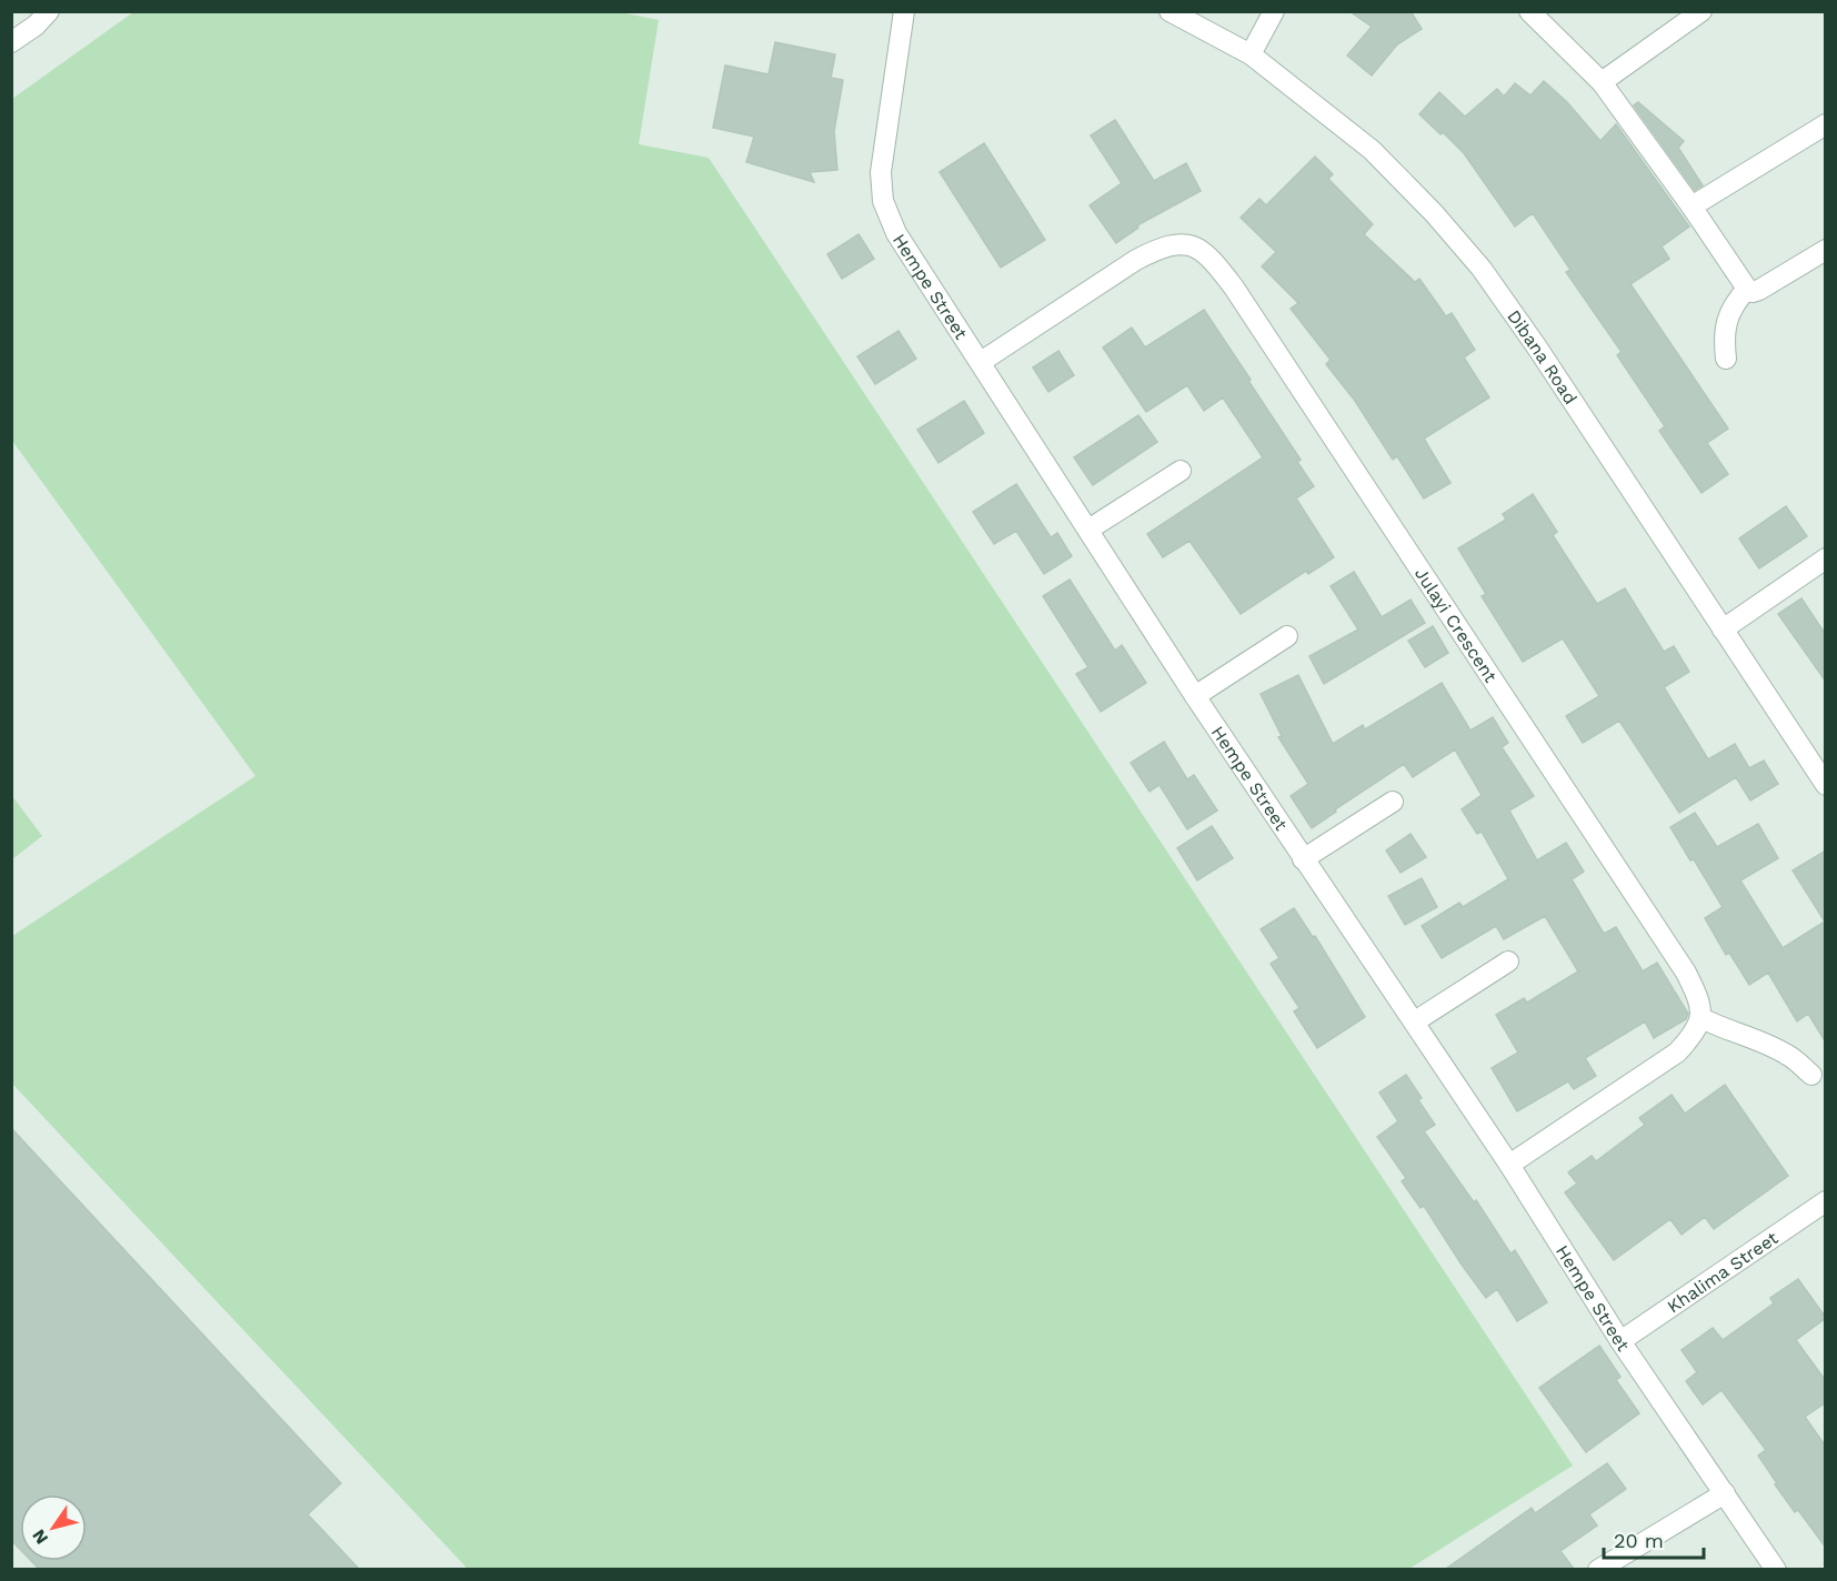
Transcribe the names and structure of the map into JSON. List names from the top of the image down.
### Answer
{
  "streets": {
    "street": [
      "Hempe Street",
      "Dibana Road",
      "Julayi Crescent",
      "Khalima Street"
    ]
  },
  "crossings": [
    ["Hempe Street", "Julayi Crescent"],
    ["Hempe Street", "Khalima Street"]
  ],
  "scale_bar": "20 m",
  "north": "bottom left"
}
